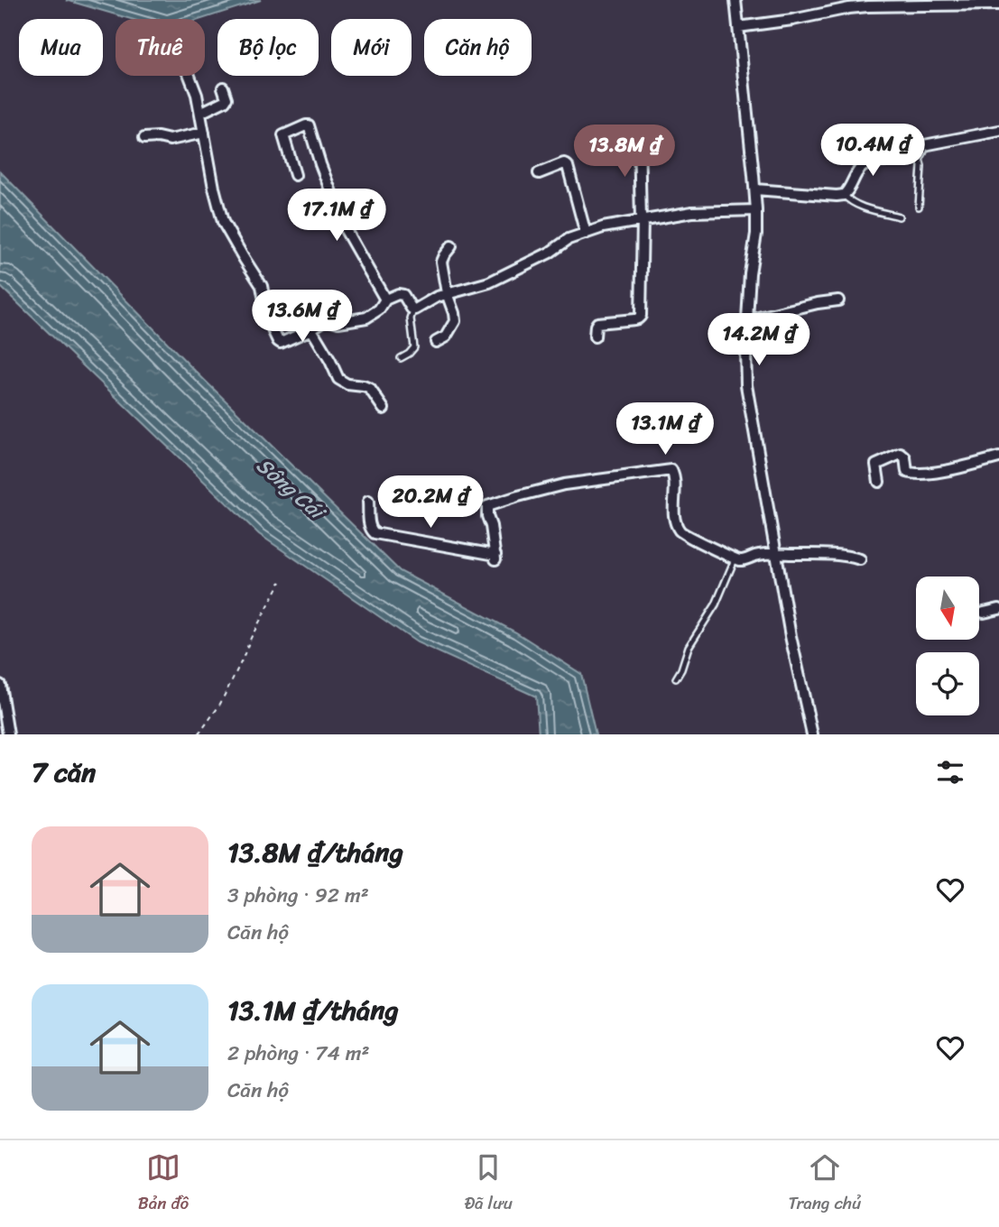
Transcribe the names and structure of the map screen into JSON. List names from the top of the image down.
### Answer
{
  "water": ["Sông Cái"],
  "north": "bottom",
  "page": {
    "chip": [
      "Mua",
      "Thuê",
      "Bộ lọc",
      "Mới",
      "Căn hộ"
    ],
    "price": [
      "10.4M ₫",
      "13.8M ₫",
      "17.1M ₫",
      "13.6M ₫",
      "14.2M ₫",
      "13.1M ₫",
      "20.2M ₫"
    ],
    "heading": "7 căn",
    "list": [
      {
        "name": "13.8M ₫/tháng",
        "note": "3 phòng · 92 m² · Căn hộ"
      },
      {
        "name": "13.1M ₫/tháng",
        "note": "2 phòng · 74 m² · Căn hộ"
      }
    ],
    "tabs": ["Bản đồ", "Đã lưu", "Trang chủ"]
  }
}
